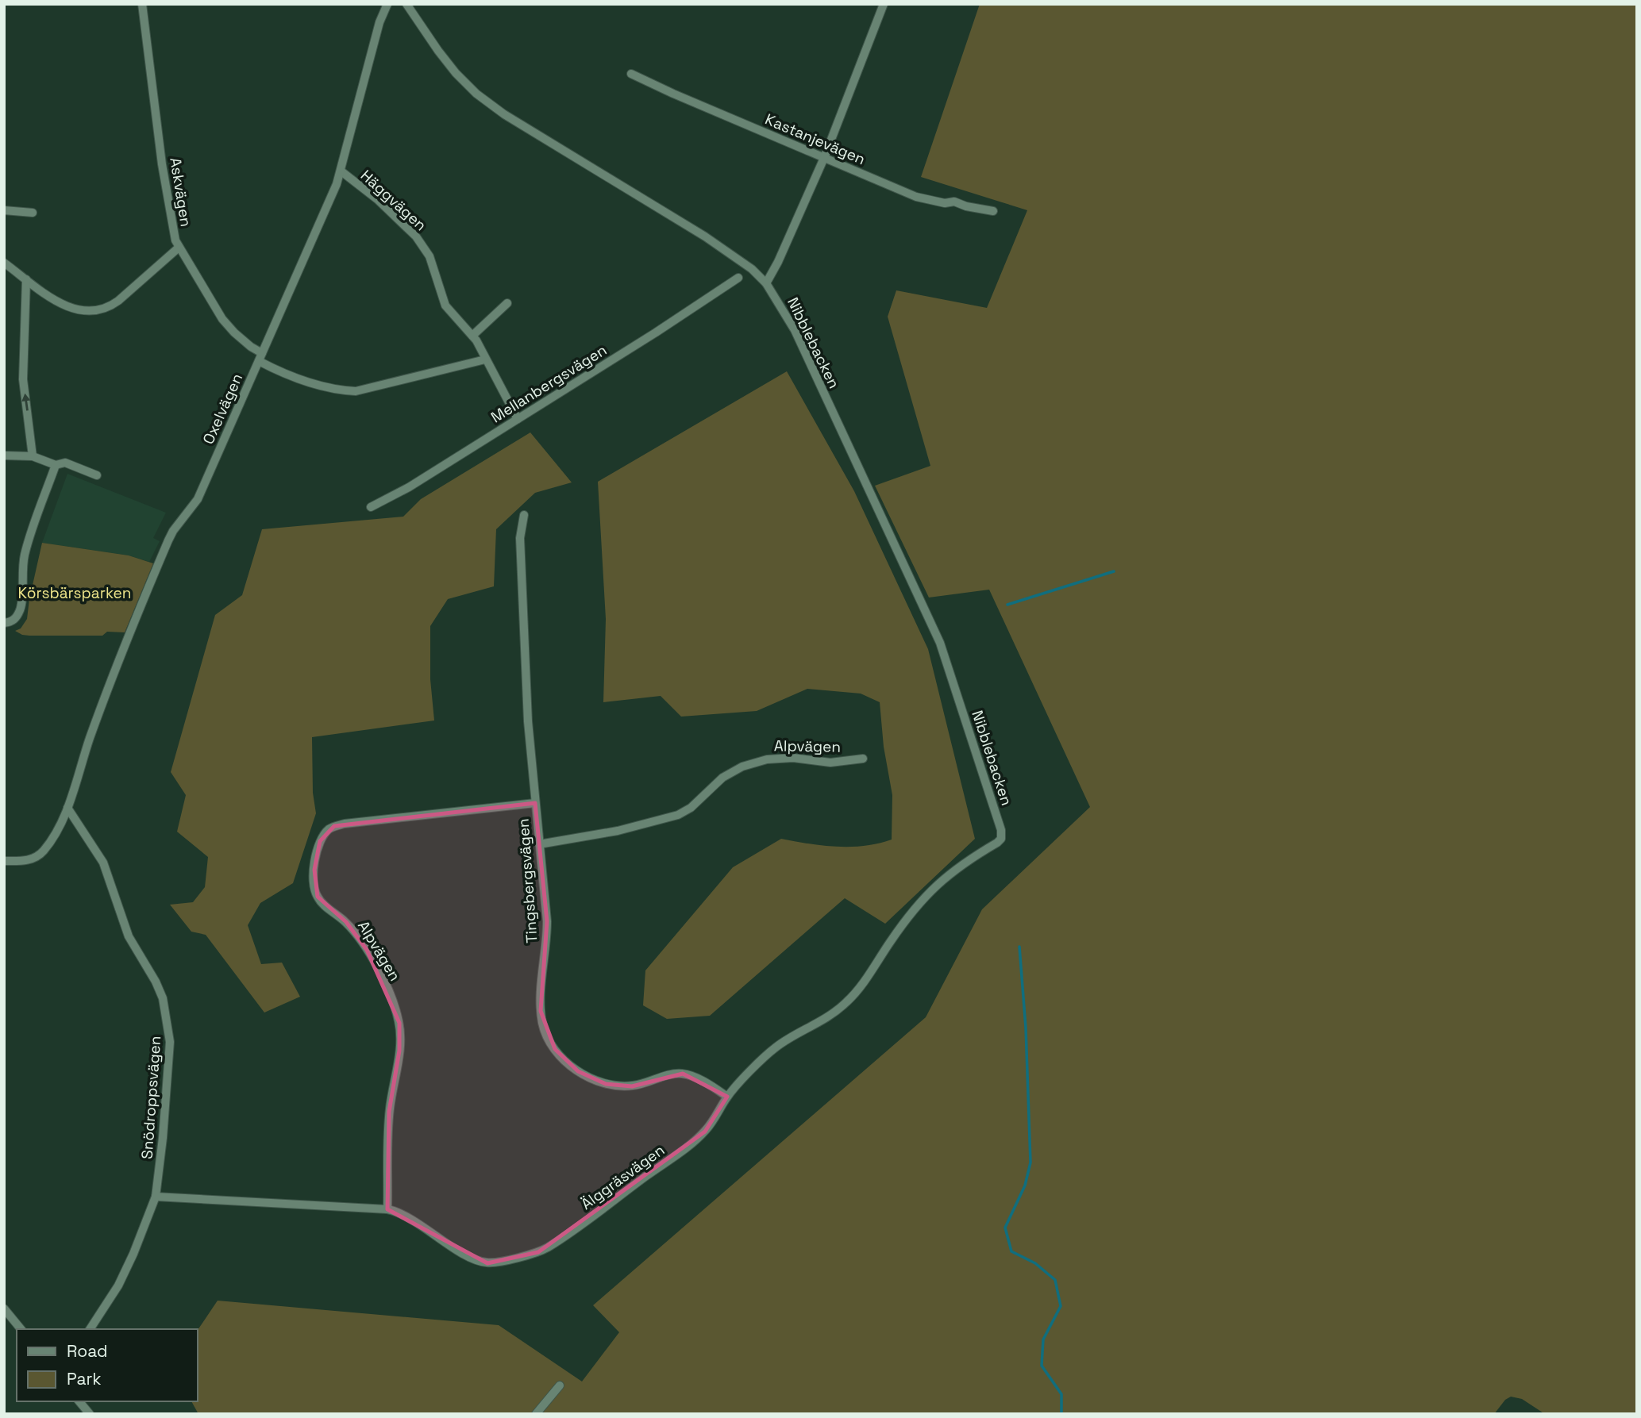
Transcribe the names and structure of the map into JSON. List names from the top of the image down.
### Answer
{
  "streets": {
    "street": [
      "Kastanjevägen",
      "Askvägen",
      "Häggvägen",
      "Nibblebacken",
      "Mellanbergsvägen",
      "Oxelvägen",
      "Alpvägen",
      "Tingsbergsvägen",
      "Snödroppsvägen",
      "Älggräsvägen"
    ]
  },
  "crossings": [
    ["Askvägen", "Häggvägen"],
    ["Askvägen", "Oxelvägen"],
    ["Häggvägen", "Mellanbergsvägen"],
    ["Häggvägen", "Oxelvägen"],
    ["Nibblebacken", "Älggräsvägen"],
    ["Oxelvägen", "Snödroppsvägen"],
    ["Alpvägen", "Tingsbergsvägen"],
    ["Alpvägen", "Älggräsvägen"],
    ["Tingsbergsvägen", "Älggräsvägen"],
    ["Snödroppsvägen", "Älggräsvägen"]
  ],
  "parks": ["Körsbärsparken"],
  "legend": ["Road", "Park"]
}
